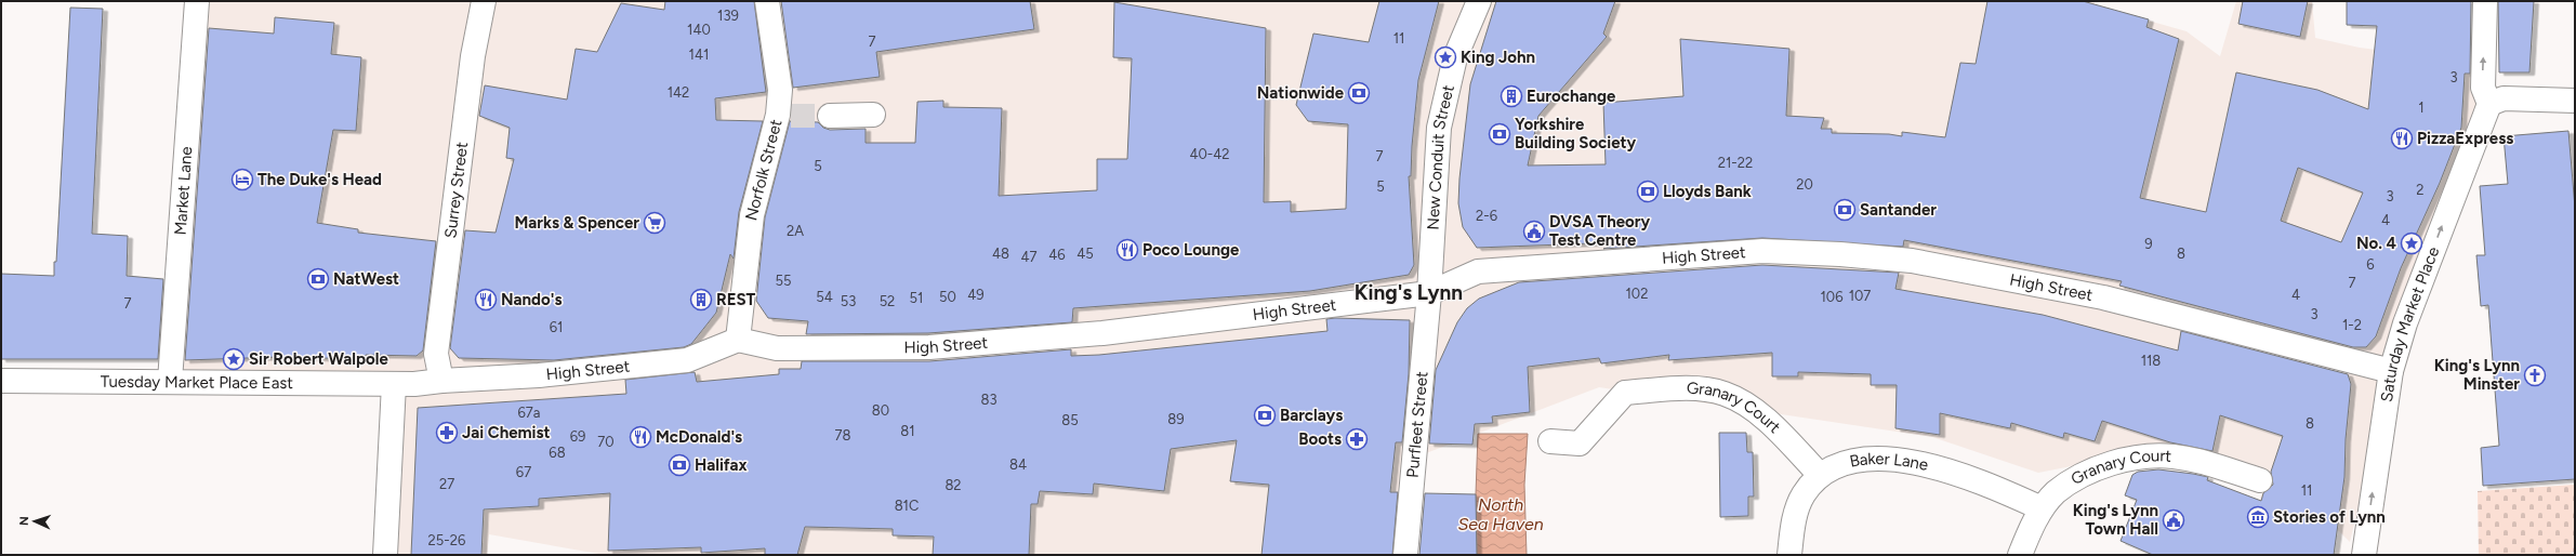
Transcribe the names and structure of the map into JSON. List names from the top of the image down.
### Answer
{
  "streets": {
    "street": [
      "New Conduit Street",
      "Norfolk Street",
      "Surrey Street",
      "Market Lane",
      "High Street",
      "Saturday Market Place",
      "Tuesday Market Place East",
      "Granary Court",
      "Purfleet Street",
      "Baker Lane"
    ]
  },
  "crossings": [
    ["New Conduit Street", "High Street"],
    ["New Conduit Street", "Purfleet Street"],
    ["Norfolk Street", "High Street"],
    ["Surrey Street", "High Street"],
    ["Market Lane", "Tuesday Market Place East"],
    ["High Street", "Saturday Market Place"],
    ["High Street", "Tuesday Market Place East"],
    ["High Street", "Purfleet Street"],
    ["Granary Court", "Baker Lane"]
  ],
  "one_way": ["Saturday Market Place"],
  "districts": ["King's Lynn"],
  "water": ["North Sea Haven"],
  "places": {
    "place": ["King John", "No. 4", "Sir Robert Walpole"],
    "bank": [
      "Nationwide",
      "Yorkshire Building Society",
      "Lloyds Bank",
      "Santander",
      "NatWest",
      "Barclays",
      "Halifax"
    ],
    "building": ["Eurochange", "REST"],
    "restaurant": [
      "PizzaExpress",
      "Poco Lounge",
      "Nando's",
      "McDonald's"
    ],
    "hotel": ["The Duke's Head"],
    "supermarket": ["Marks & Spencer"],
    "public building": ["DVSA Theory Test Centre", "King's Lynn Town Hall"],
    "church": ["King's Lynn Minster"],
    "pharmacy": ["Jai Chemist", "Boots"],
    "museum": ["Stories of Lynn"]
  },
  "house_numbers": [
    "139",
    "140",
    "11",
    "7",
    "141",
    "3",
    "142",
    "1",
    "40-42",
    "7",
    "21-22",
    "5",
    "20",
    "5",
    "2",
    "3",
    "2-6",
    "4",
    "2A",
    "9",
    "48",
    "45",
    "8",
    "46",
    "47",
    "6",
    "55",
    "7",
    "102",
    "49",
    "4",
    "107",
    "54",
    "50",
    "106",
    "51",
    "53",
    "52",
    "7",
    "3",
    "1-2",
    "61",
    "118",
    "83",
    "80",
    "67a",
    "89",
    "85",
    "8",
    "81",
    "78",
    "69",
    "70",
    "68",
    "84",
    "67",
    "27",
    "82",
    "11",
    "81C",
    "25-26"
  ],
  "north": "left"
}
